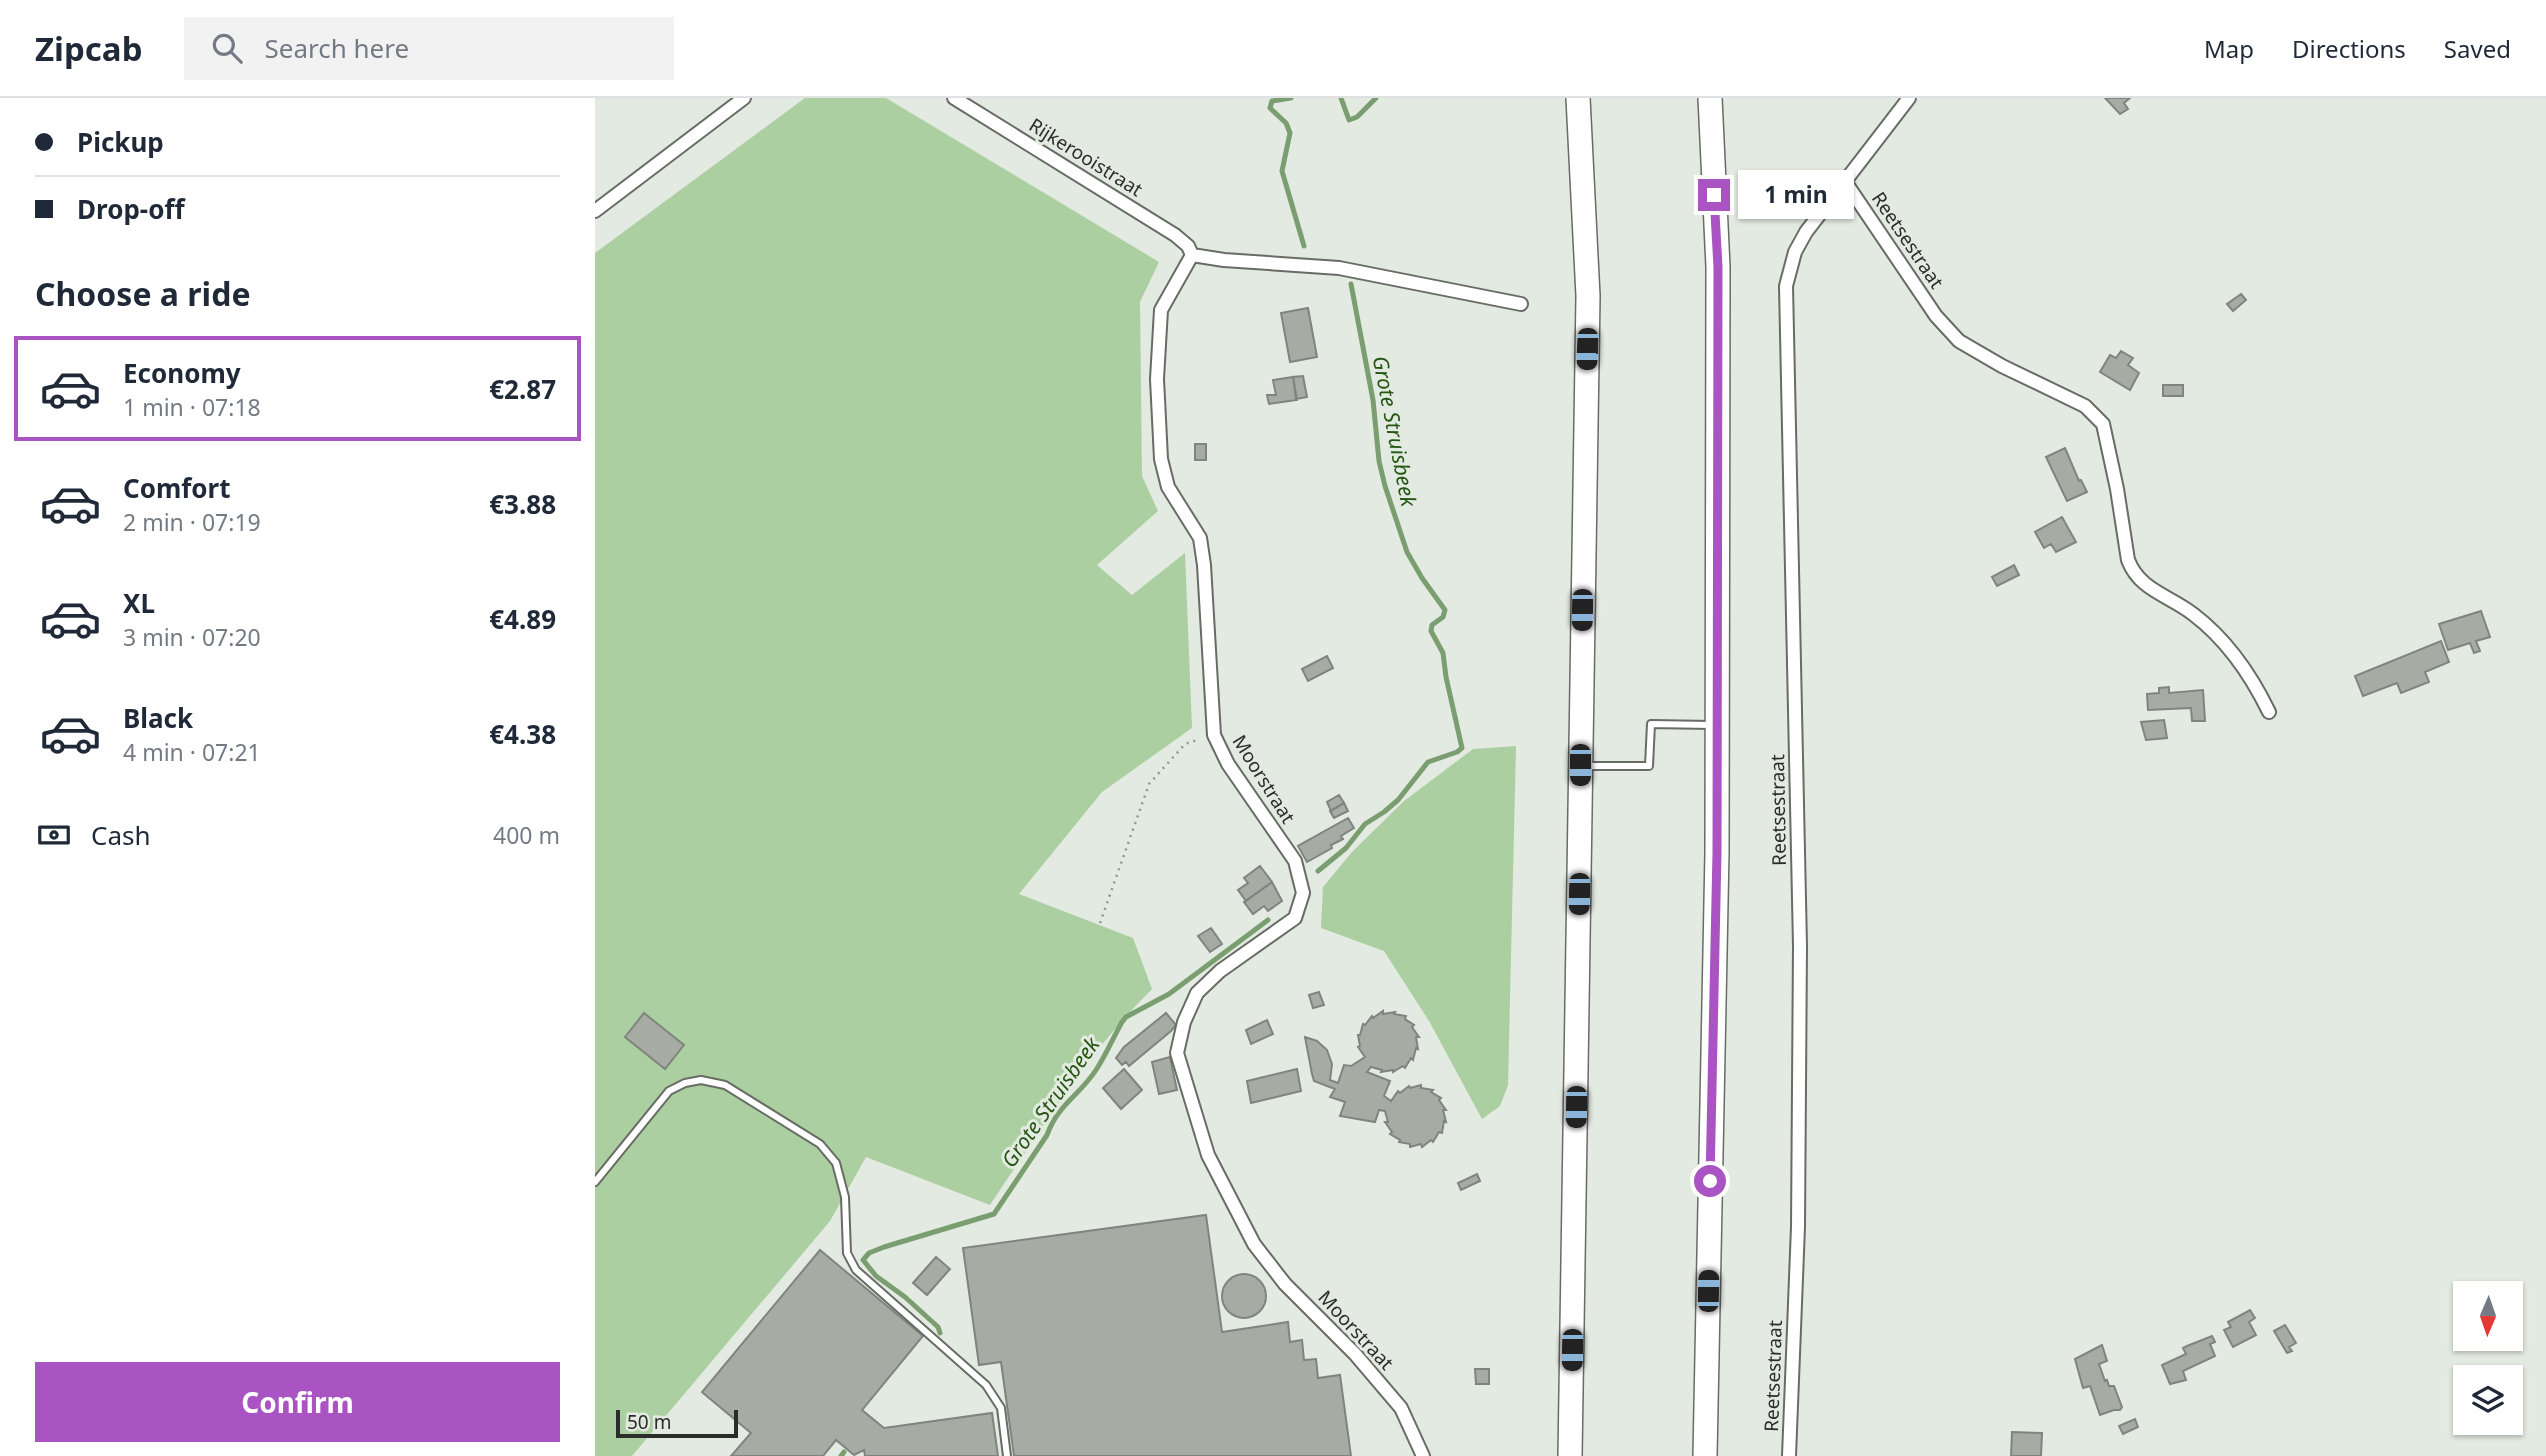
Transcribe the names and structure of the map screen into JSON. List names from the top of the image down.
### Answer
{
  "streets": {
    "street": ["Rijkerooistraat", "Reetsestraat", "Moorstraat"]
  },
  "crossings": [
    ["Rijkerooistraat", "Moorstraat"]
  ],
  "water": ["Grote Struisbeek"],
  "scale_bar": "50 m",
  "north": "bottom",
  "page": {
    "header": "Zipcab",
    "search": "Search here",
    "nav": ["Map", "Directions", "Saved"],
    "banner": ["Pickup", "Drop-off"],
    "bubble": "1 min",
    "heading": "Choose a ride",
    "list": [
      {
        "name": "Economy",
        "note": "1 min · 07:18",
        "value": "€2.87"
      },
      {
        "name": "Comfort",
        "note": "2 min · 07:19",
        "value": "€3.88"
      },
      {
        "name": "XL",
        "note": "3 min · 07:20",
        "value": "€4.89"
      },
      {
        "name": "Black",
        "note": "4 min · 07:21",
        "value": "€4.38"
      }
    ],
    "pay": ["Cash", "400 m"],
    "buttons": "Confirm",
    "scale": "50 m"
  }
}
